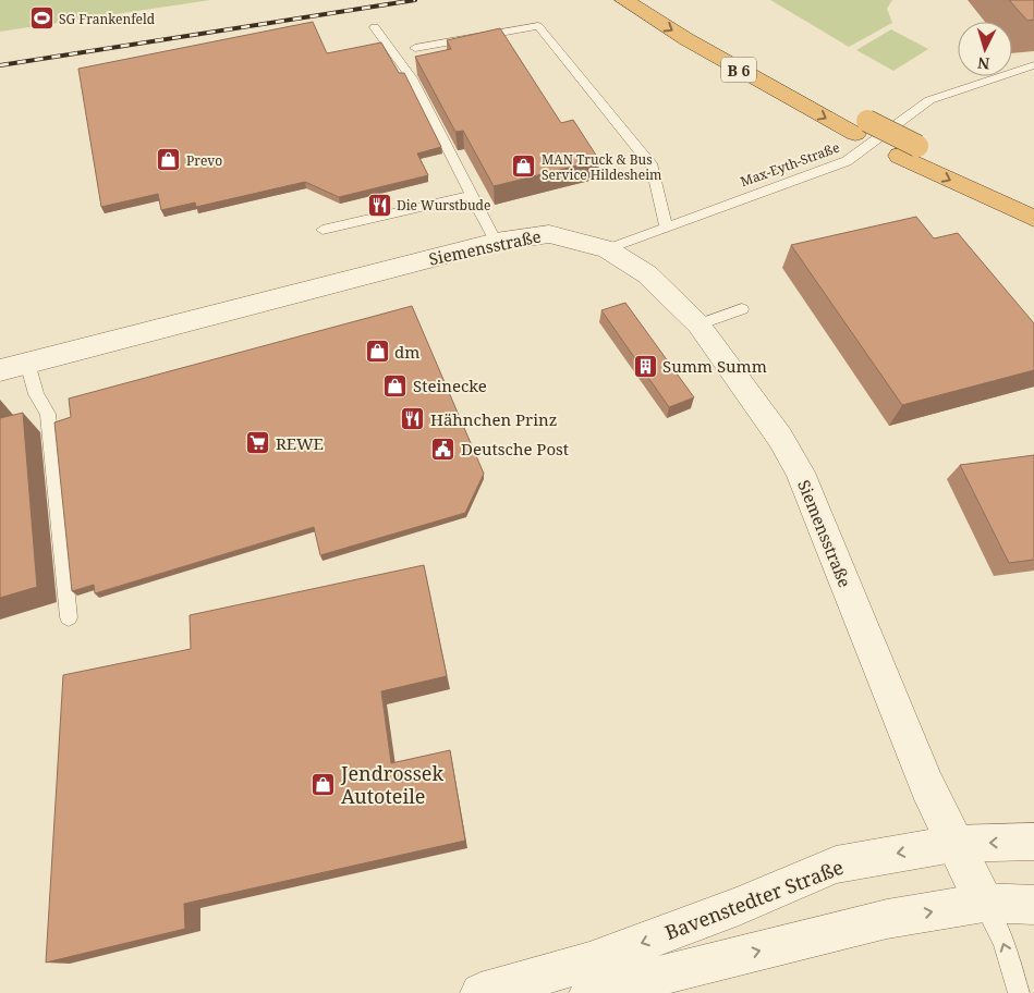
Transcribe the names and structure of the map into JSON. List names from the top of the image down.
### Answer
{
  "streets": {
    "highway": ["B 6"],
    "street": ["Siemensstraße", "Bavenstedter Straße"],
    "lane": ["Max-Eyth-Straße"]
  },
  "crossings": [
    ["Max-Eyth-Straße", "Siemensstraße"],
    ["Siemensstraße", "Bavenstedter Straße"]
  ],
  "places": {
    "sports": ["SG Frankenfeld"],
    "shop": [
      "Prevo",
      "MAN Truck & Bus Service Hildesheim",
      "dm",
      "Steinecke",
      "Jendrossek Autoteile"
    ],
    "restaurant": ["Die Wurstbude", "Hähnchen Prinz"],
    "building": ["Summ Summ"],
    "supermarket": ["REWE"],
    "public building": ["Deutsche Post"]
  },
  "north": "bottom"
}
